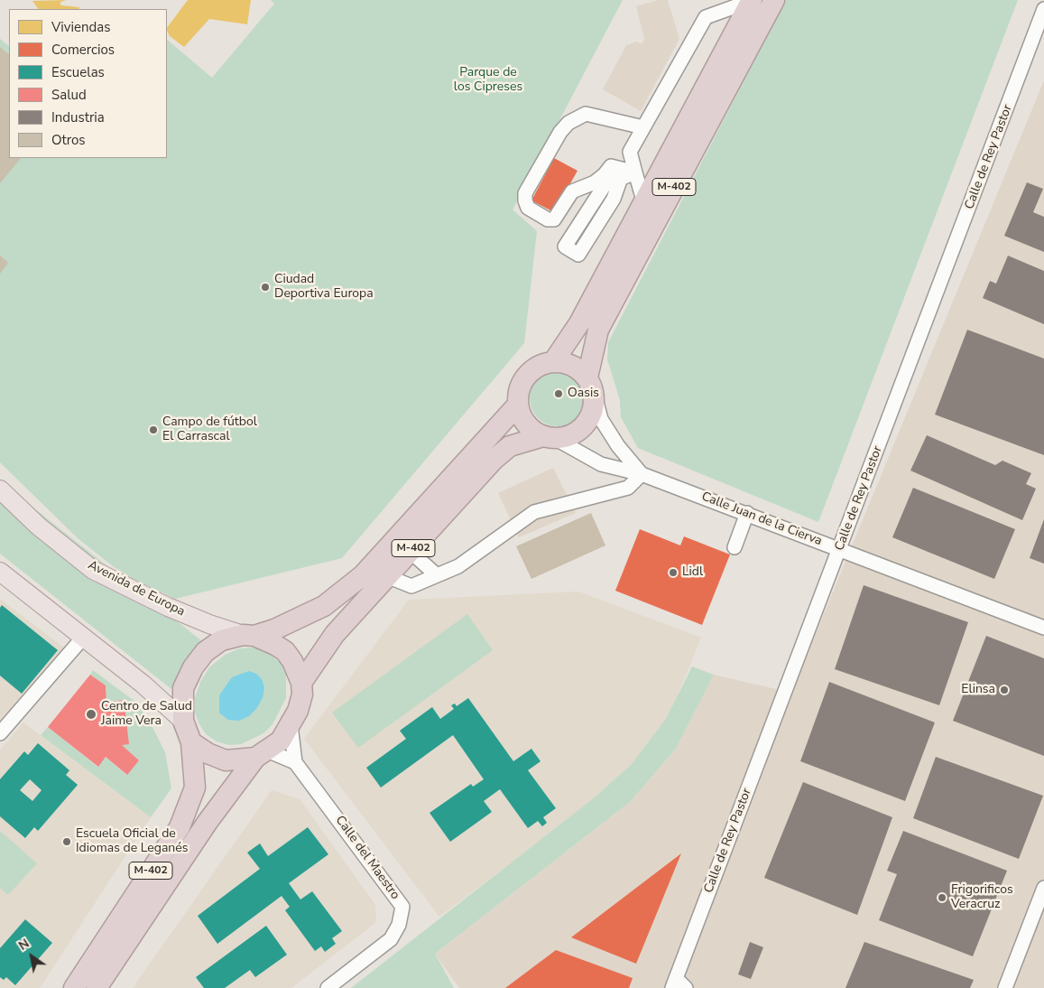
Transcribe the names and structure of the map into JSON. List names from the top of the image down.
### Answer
{
  "streets": {
    "highway": ["M-402"],
    "main road": ["Avenida de Europa"],
    "street": ["Calle de Rey Pastor", "Calle Juan de la Cierva", "Calle del Maestro"]
  },
  "crossings": [
    ["Calle de Rey Pastor", "Calle Juan de la Cierva"],
    ["M-402", "Calle Juan de la Cierva"],
    ["M-402", "Avenida de Europa"],
    ["M-402", "Calle del Maestro"],
    ["Avenida de Europa", "Calle del Maestro"]
  ],
  "parks": ["Parque de los Cipreses"],
  "places": [
    "Ciudad Deportiva Europa",
    "Oasis",
    "Campo de fútbol El Carrascal",
    "Lidl",
    "Elinsa",
    "Centro de Salud Jaime Vera",
    "Escuela Oficial de Idiomas de Leganés",
    "Frigorificos Veracruz"
  ],
  "legend": [
    "Viviendas",
    "Comercios",
    "Escuelas",
    "Salud",
    "Industria",
    "Otros"
  ],
  "north": "top left"
}
